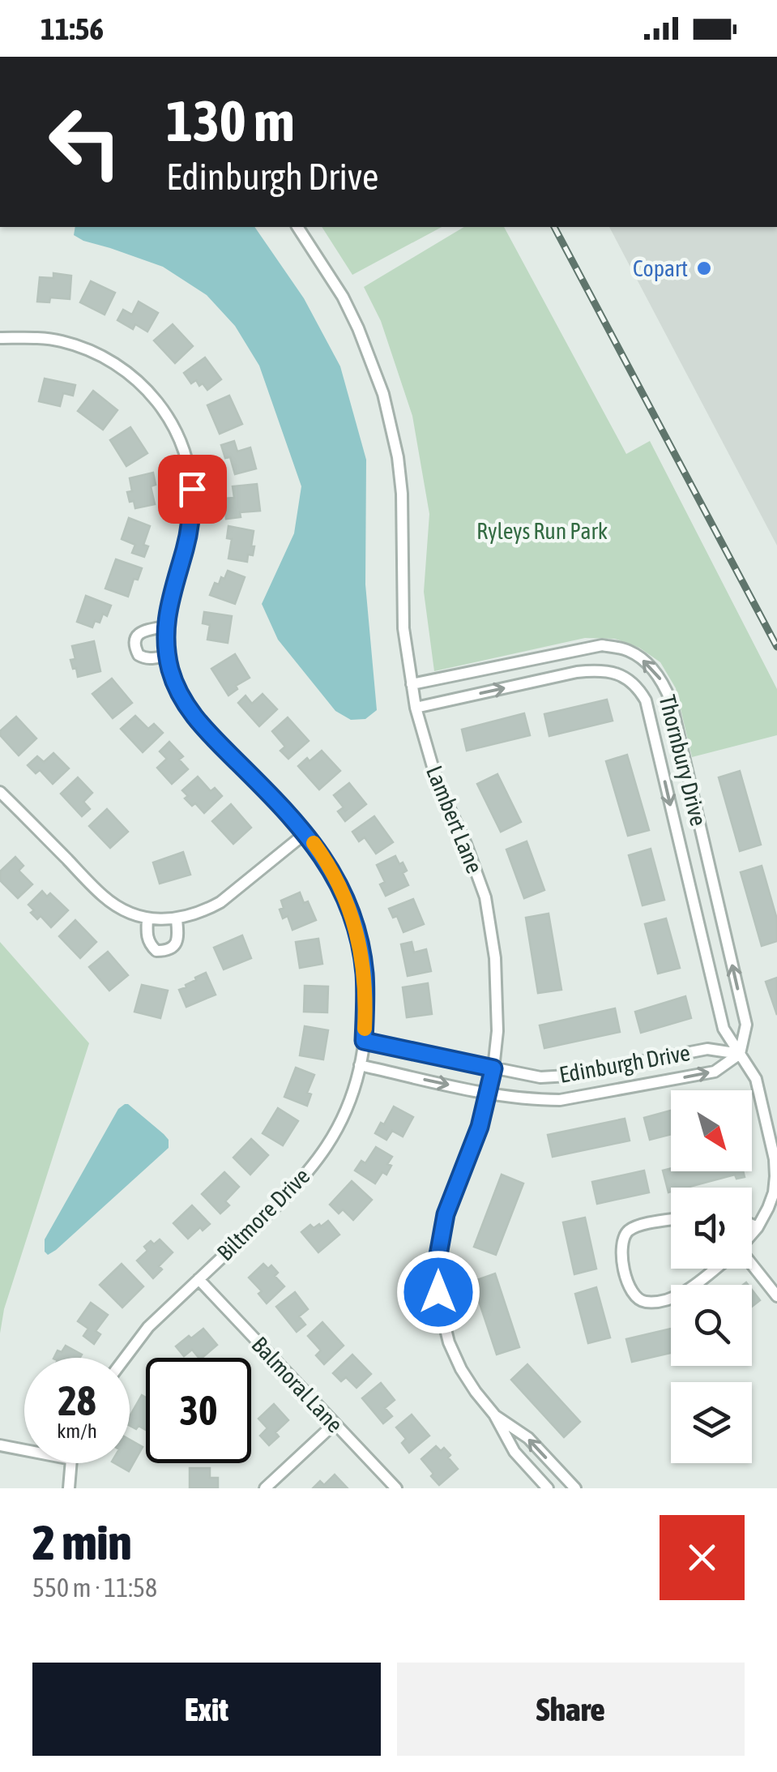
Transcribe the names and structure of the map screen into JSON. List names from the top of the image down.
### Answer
{
  "streets": {
    "street": [
      "Thornbury Drive",
      "Lambert Lane",
      "Edinburgh Drive",
      "Biltmore Drive",
      "Balmoral Lane"
    ]
  },
  "crossings": [
    ["Thornbury Drive", "Lambert Lane"],
    ["Thornbury Drive", "Edinburgh Drive"],
    ["Lambert Lane", "Edinburgh Drive"],
    ["Edinburgh Drive", "Biltmore Drive"],
    ["Biltmore Drive", "Balmoral Lane"]
  ],
  "parks": ["Ryleys Run Park"],
  "places": ["Copart"],
  "north": "bottom right",
  "page": {
    "status": "11:56",
    "turn": ["130 m", "Edinburgh Drive"],
    "speed": "28 km/h",
    "limit": "30",
    "heading": ["2 min", "550 m · 11:58"],
    "buttons": ["Exit", "Share"]
  }
}
